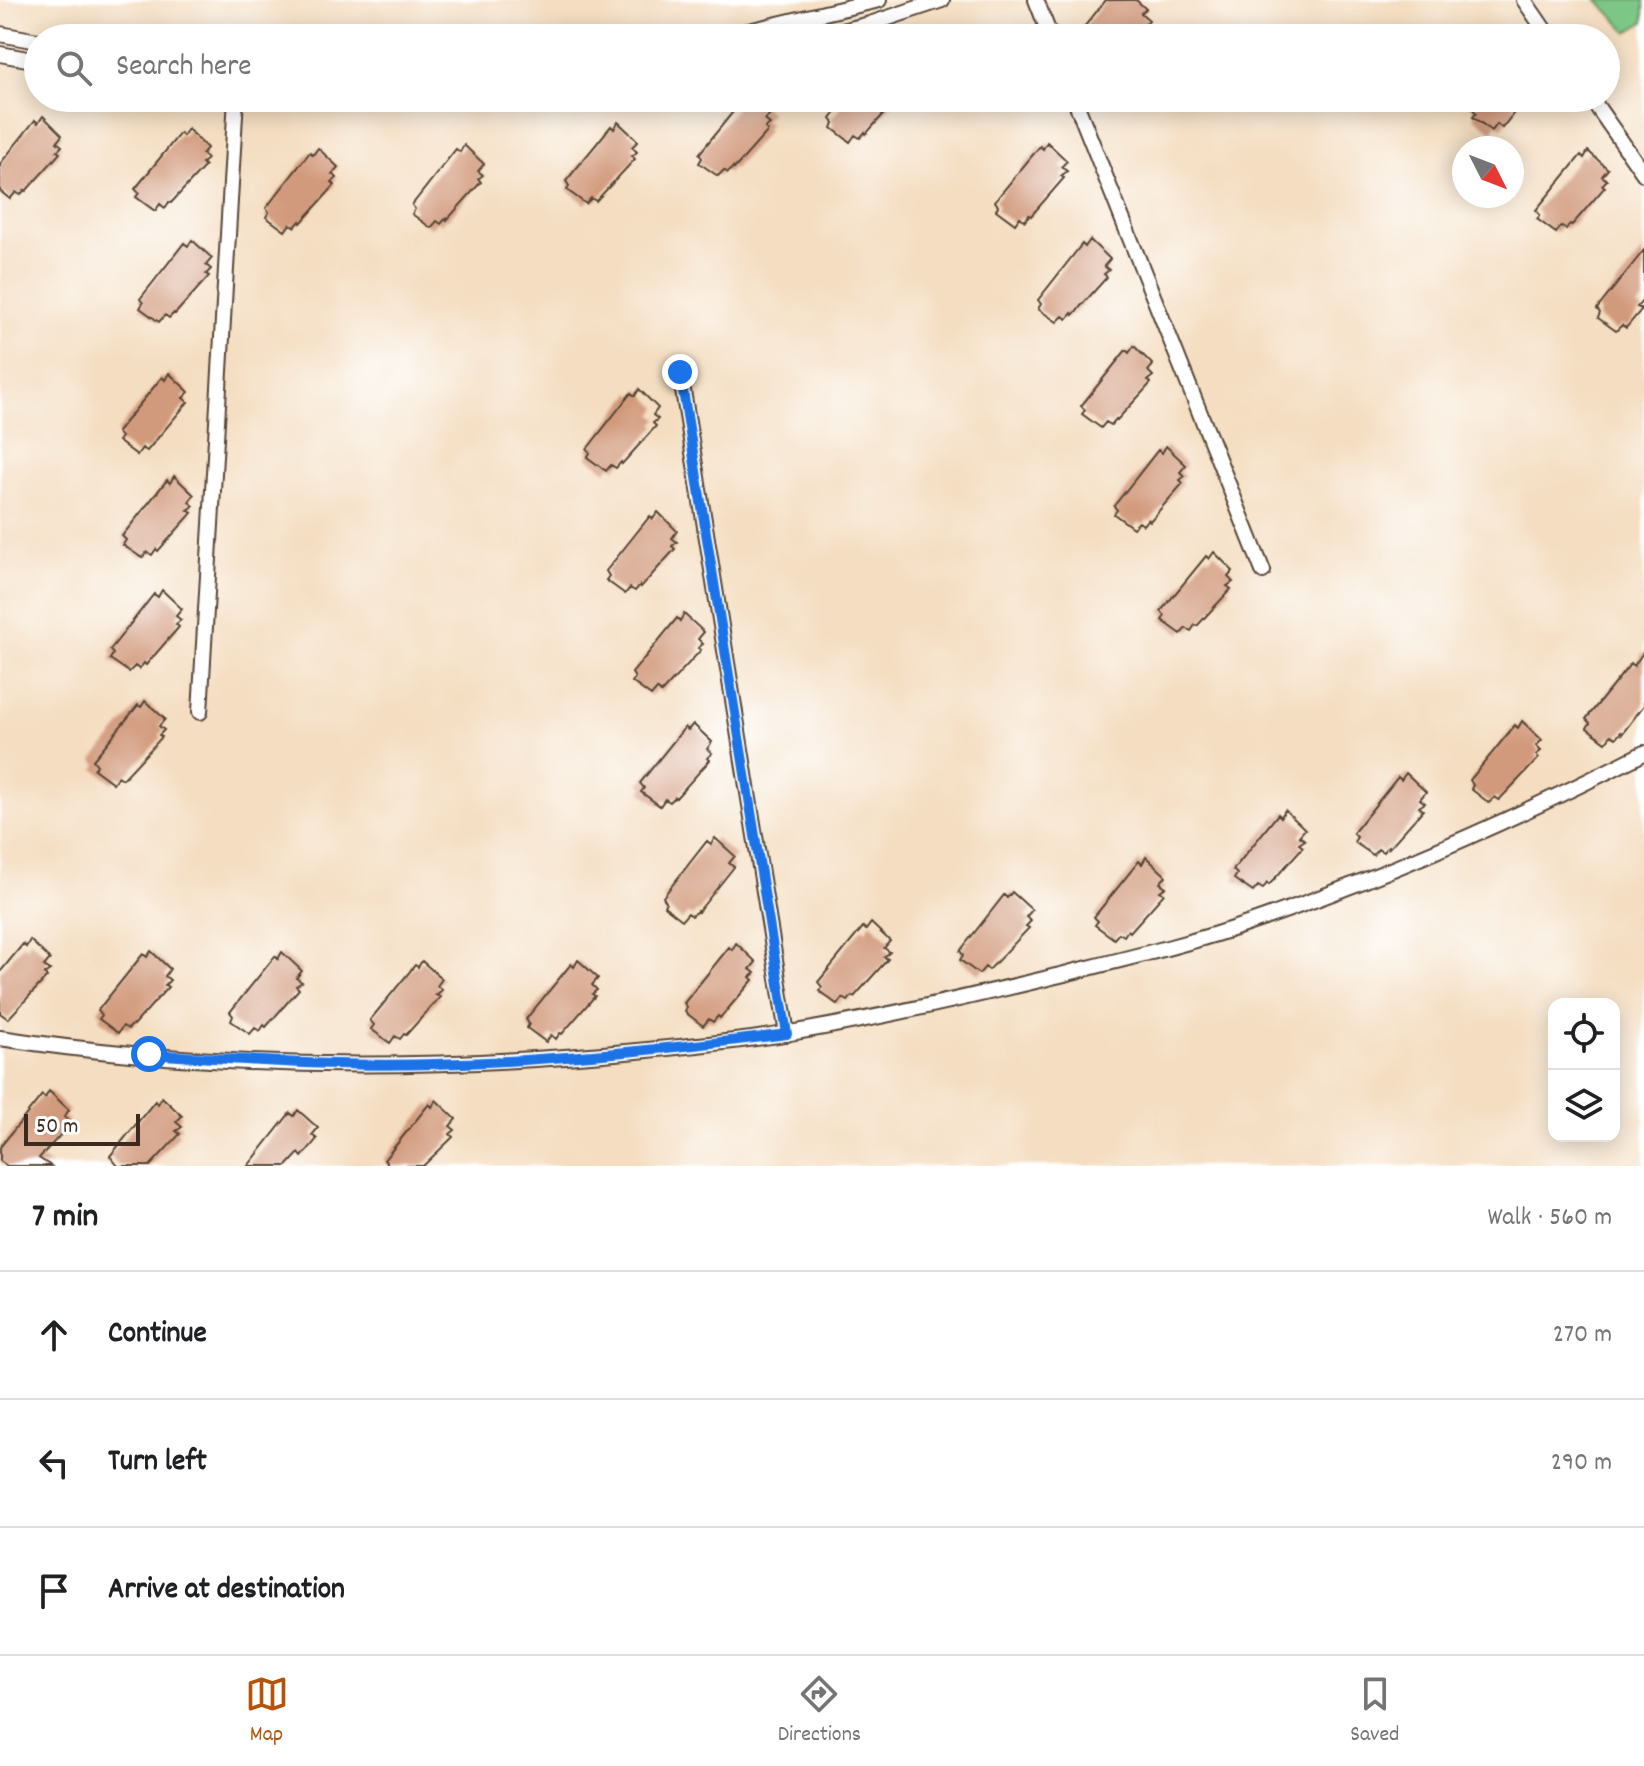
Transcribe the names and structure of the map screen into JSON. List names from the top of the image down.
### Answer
{
  "scale_bar": "50 m",
  "north": "bottom right",
  "page": {
    "search": "Search here",
    "scale": "50 m",
    "heading": ["7 min", "Walk · 560 m"],
    "list": [
      ["Continue", "270 m"],
      ["Turn left", "290 m"],
      "Arrive at destination"
    ],
    "nav": ["Map", "Directions", "Saved"]
  }
}
